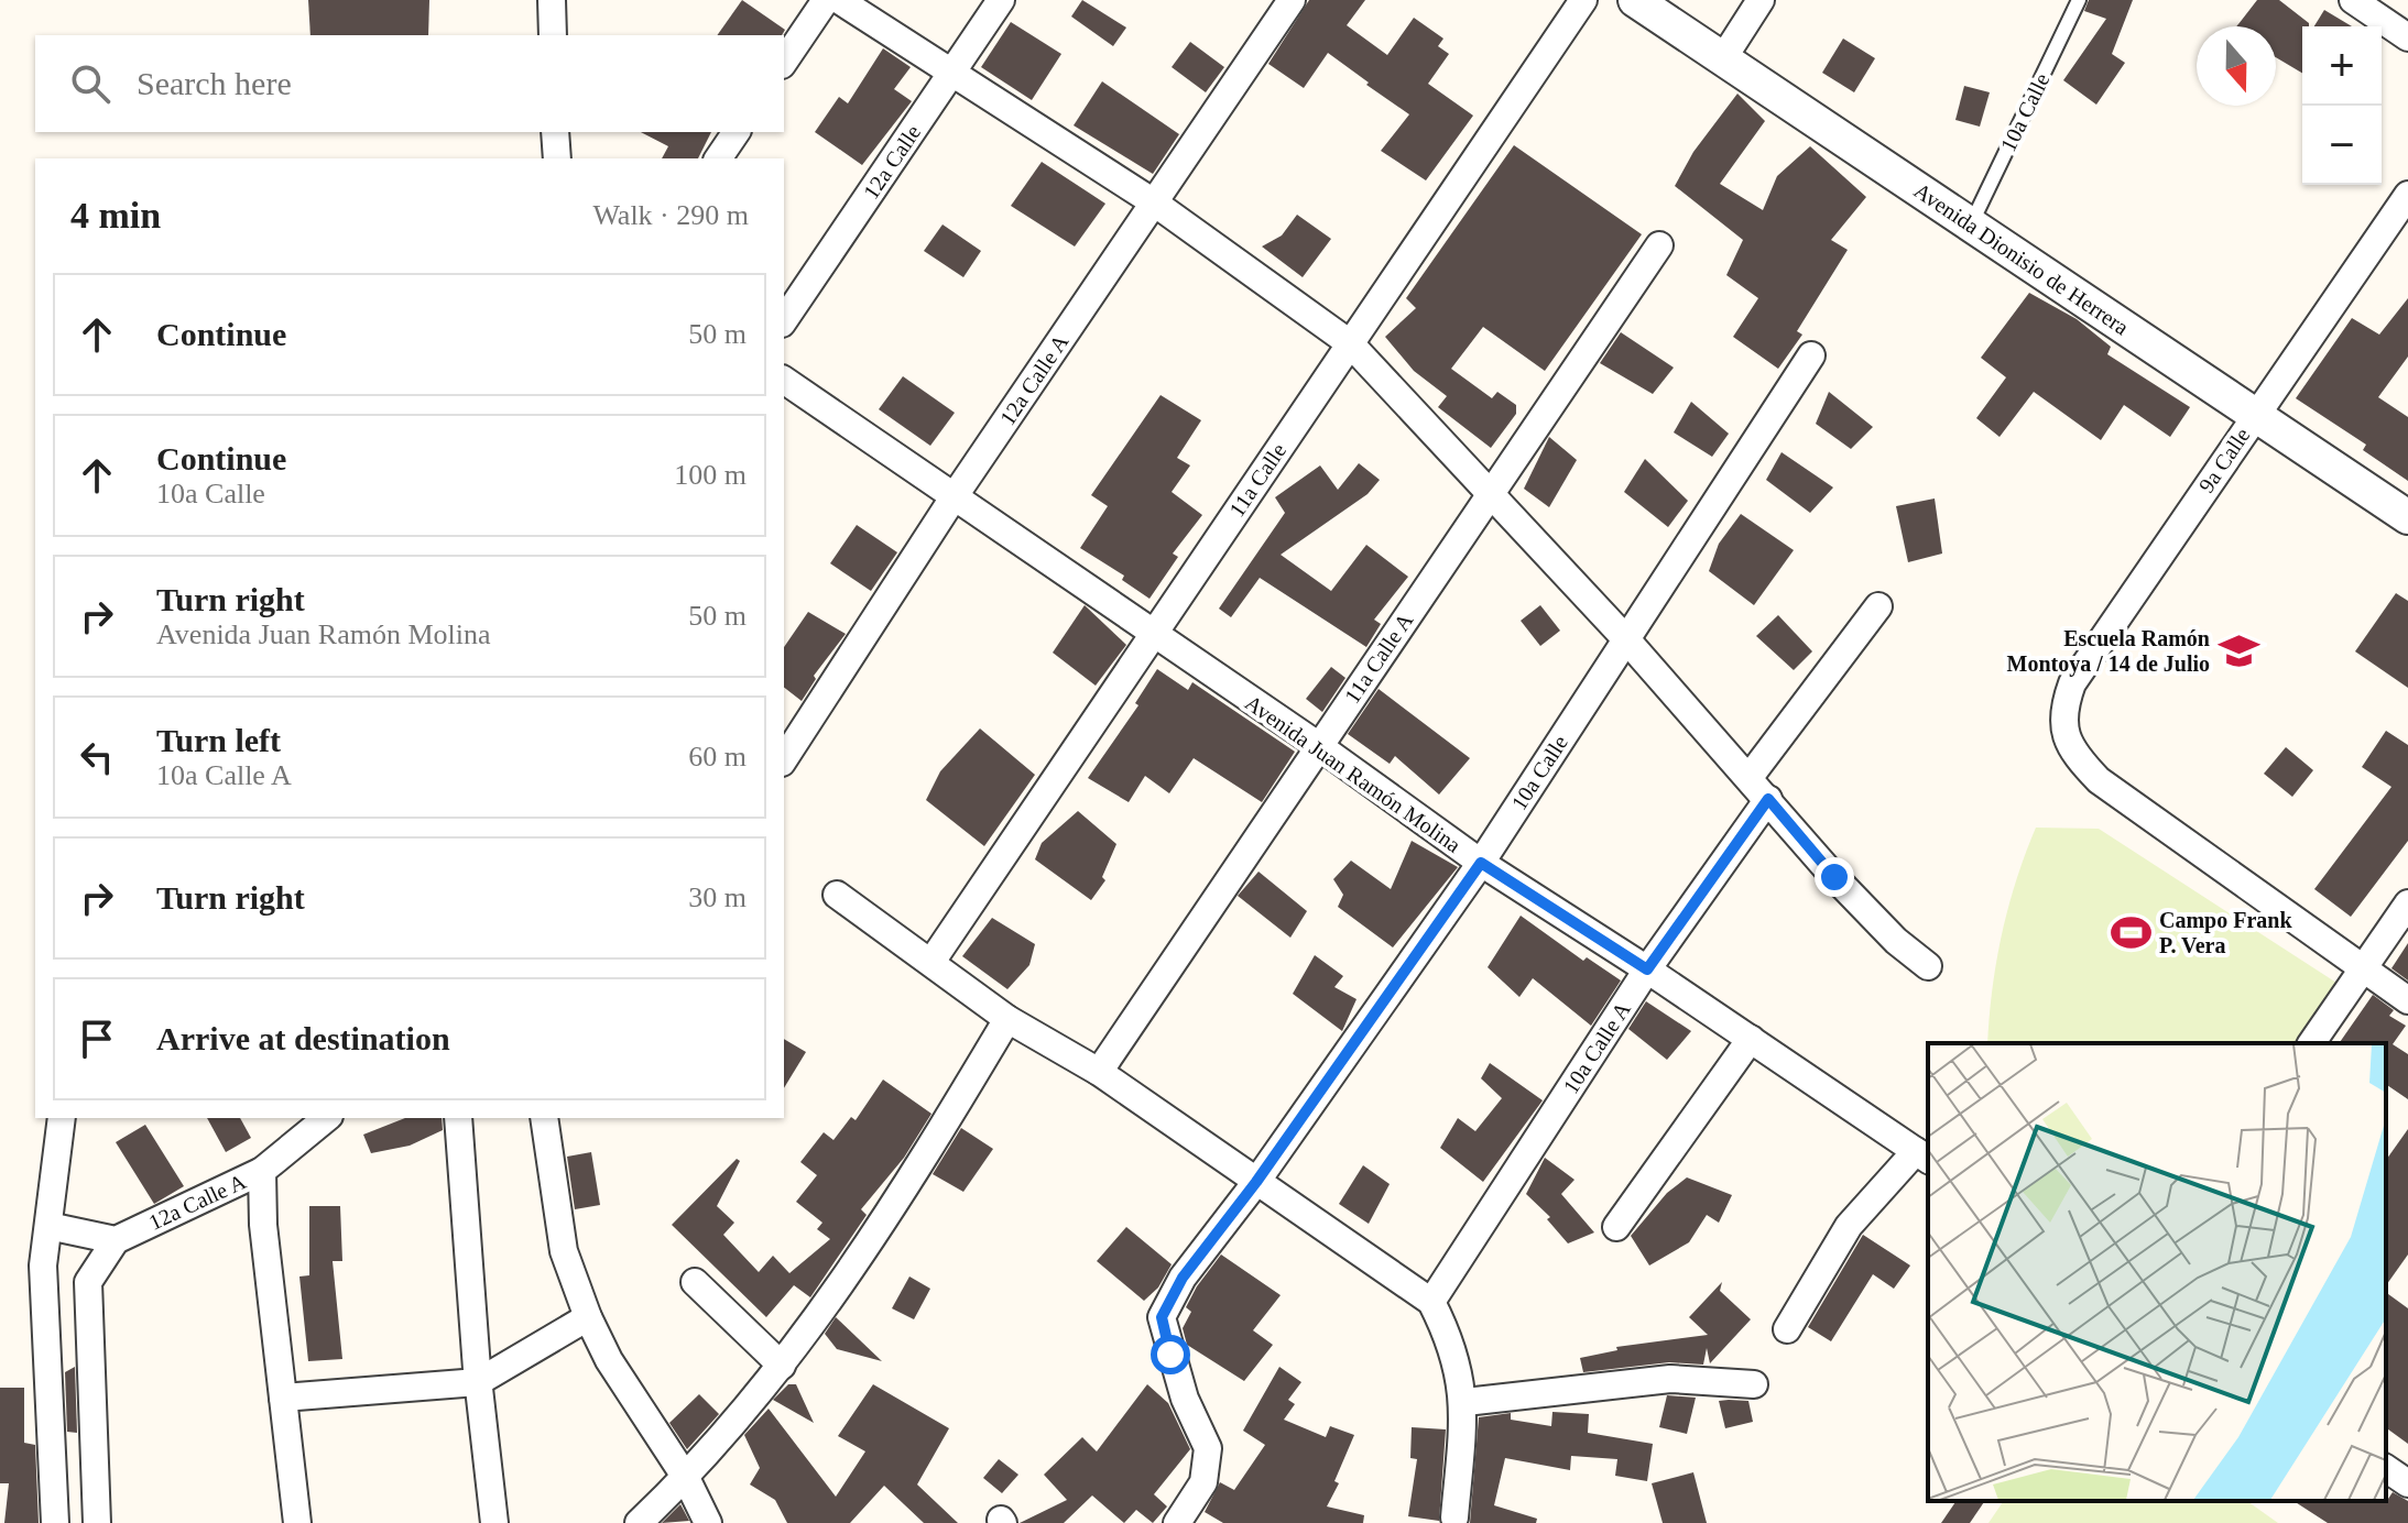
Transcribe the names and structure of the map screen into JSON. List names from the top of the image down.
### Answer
{
  "streets": {
    "street": [
      "10a Calle",
      "12a Calle",
      "Avenida Dionisio de Herrera",
      "12a Calle A",
      "9a Calle",
      "11a Calle",
      "11a Calle A",
      "Avenida Juan Ramón Molina",
      "10a Calle A"
    ]
  },
  "crossings": [
    ["10a Calle", "Avenida Dionisio de Herrera"],
    ["10a Calle", "Avenida Juan Ramón Molina"],
    ["Avenida Dionisio de Herrera", "9a Calle"],
    ["12a Calle A", "Avenida Juan Ramón Molina"],
    ["11a Calle", "Avenida Juan Ramón Molina"],
    ["11a Calle A", "Avenida Juan Ramón Molina"],
    ["Avenida Juan Ramón Molina", "10a Calle A"]
  ],
  "places": {
    "school or university": ["Escuela Ramón Montoya / 14 de Julio"],
    "sports": ["Campo Frank P. Vera"]
  },
  "north": "bottom",
  "page": {
    "map_buttons": ["+", "−"],
    "search": "Search here",
    "heading": ["4 min", "Walk · 290 m"],
    "list": [
      ["Continue", "50 m"],
      ["Continue", "10a Calle", "100 m"],
      ["Turn right", "Avenida Juan Ramón Molina", "50 m"],
      ["Turn left", "10a Calle A", "60 m"],
      ["Turn right", "30 m"],
      "Arrive at destination"
    ]
  }
}
